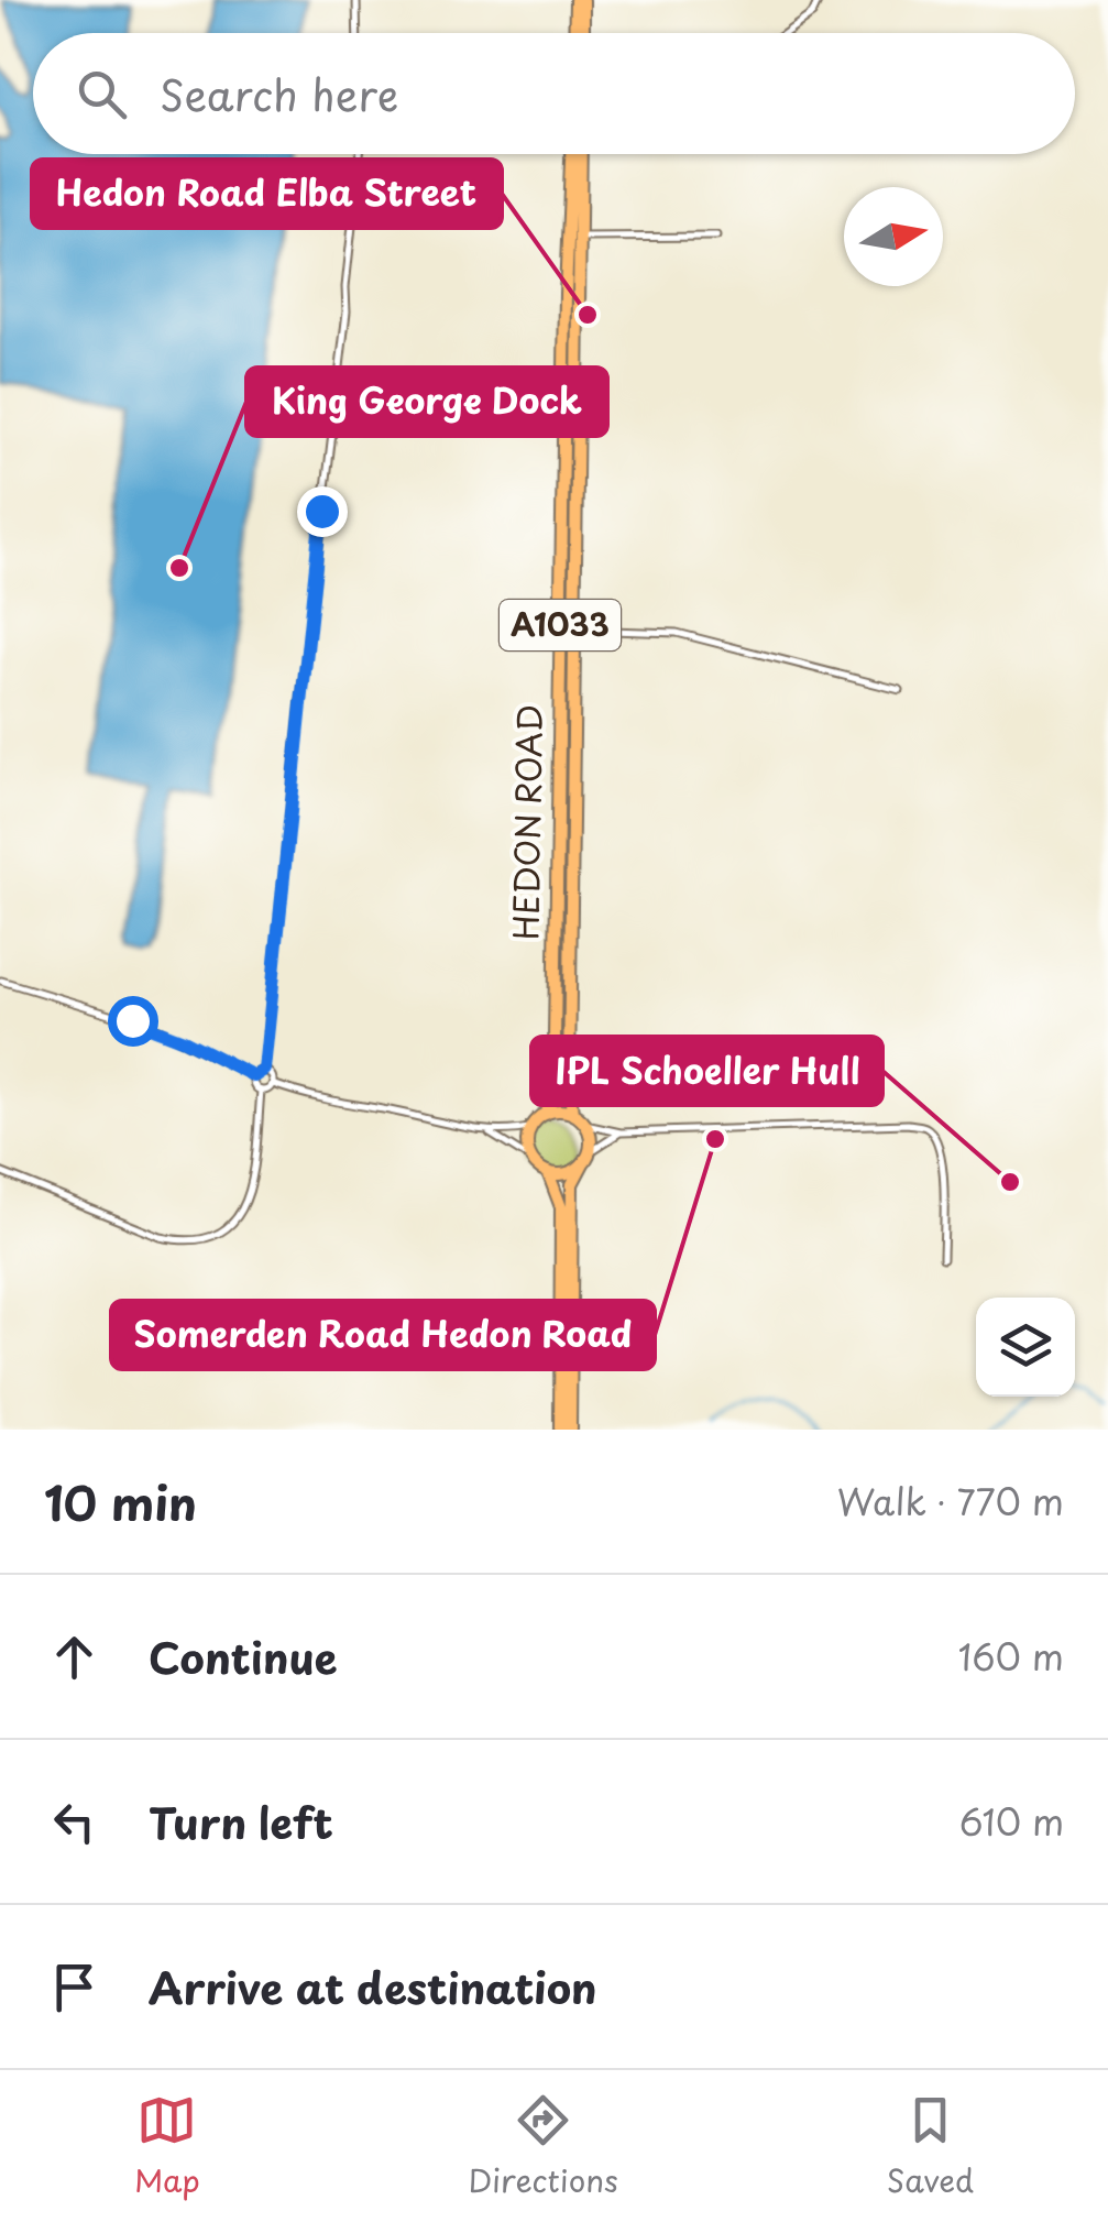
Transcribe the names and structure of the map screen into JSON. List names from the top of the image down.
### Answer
{
  "streets": {
    "highway": ["A1033", "HEDON ROAD"]
  },
  "places": [
    "Hedon Road Elba Street",
    "King George Dock",
    "Somerden Road Hedon Road",
    "IPL Schoeller Hull"
  ],
  "north": "right",
  "page": {
    "search": "Search here",
    "heading": ["10 min", "Walk · 770 m"],
    "list": [
      ["Continue", "160 m"],
      ["Turn left", "610 m"],
      "Arrive at destination"
    ],
    "nav": ["Map", "Directions", "Saved"]
  }
}
